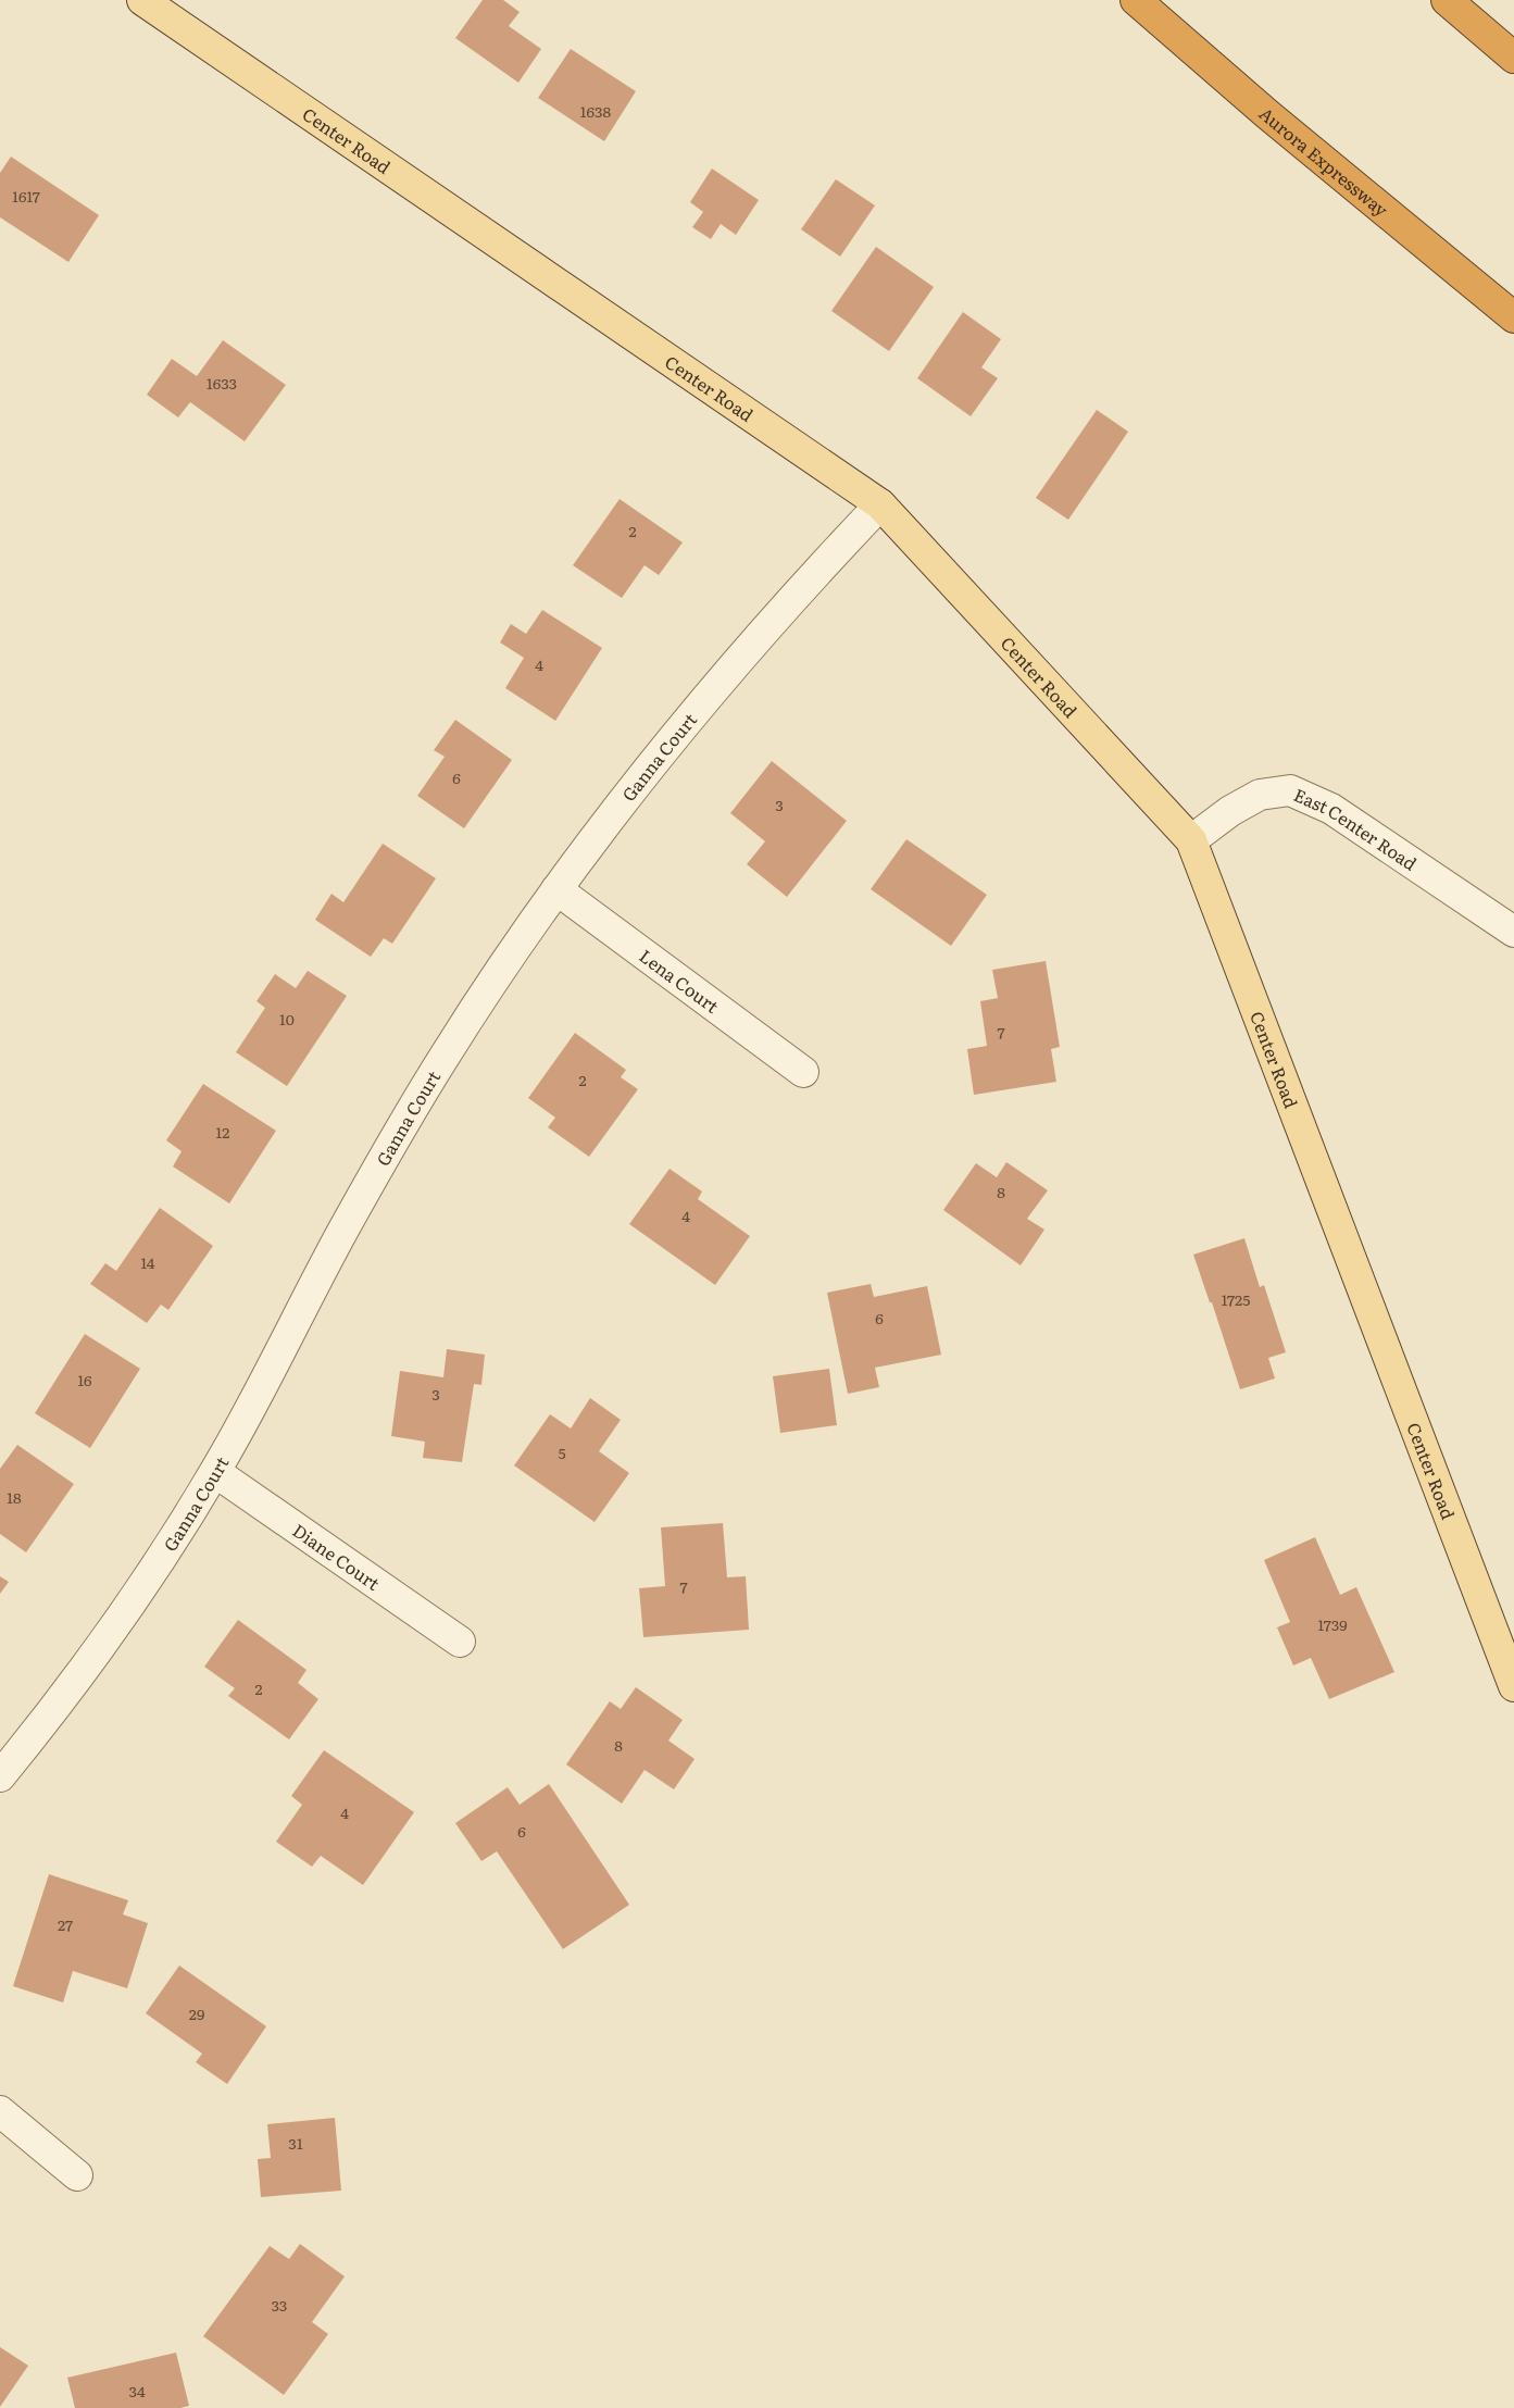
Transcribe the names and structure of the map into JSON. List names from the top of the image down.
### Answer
{
  "streets": {
    "highway": ["Aurora Expressway"],
    "main road": ["Center Road"],
    "street": [
      "Ganna Court",
      "East Center Road",
      "Lena Court",
      "Diane Court"
    ]
  },
  "crossings": [
    ["Center Road", "Ganna Court"],
    ["Center Road", "East Center Road"],
    ["Ganna Court", "Lena Court"],
    ["Ganna Court", "Diane Court"]
  ],
  "house_numbers": [
    "1638",
    "1617",
    "1633",
    "2",
    "4",
    "6",
    "3",
    "10",
    "7",
    "2",
    "12",
    "8",
    "4",
    "14",
    "1725",
    "6",
    "16",
    "3",
    "5",
    "18",
    "7",
    "1739",
    "2",
    "8",
    "4",
    "6",
    "27",
    "29",
    "31",
    "33",
    "34"
  ]
}
